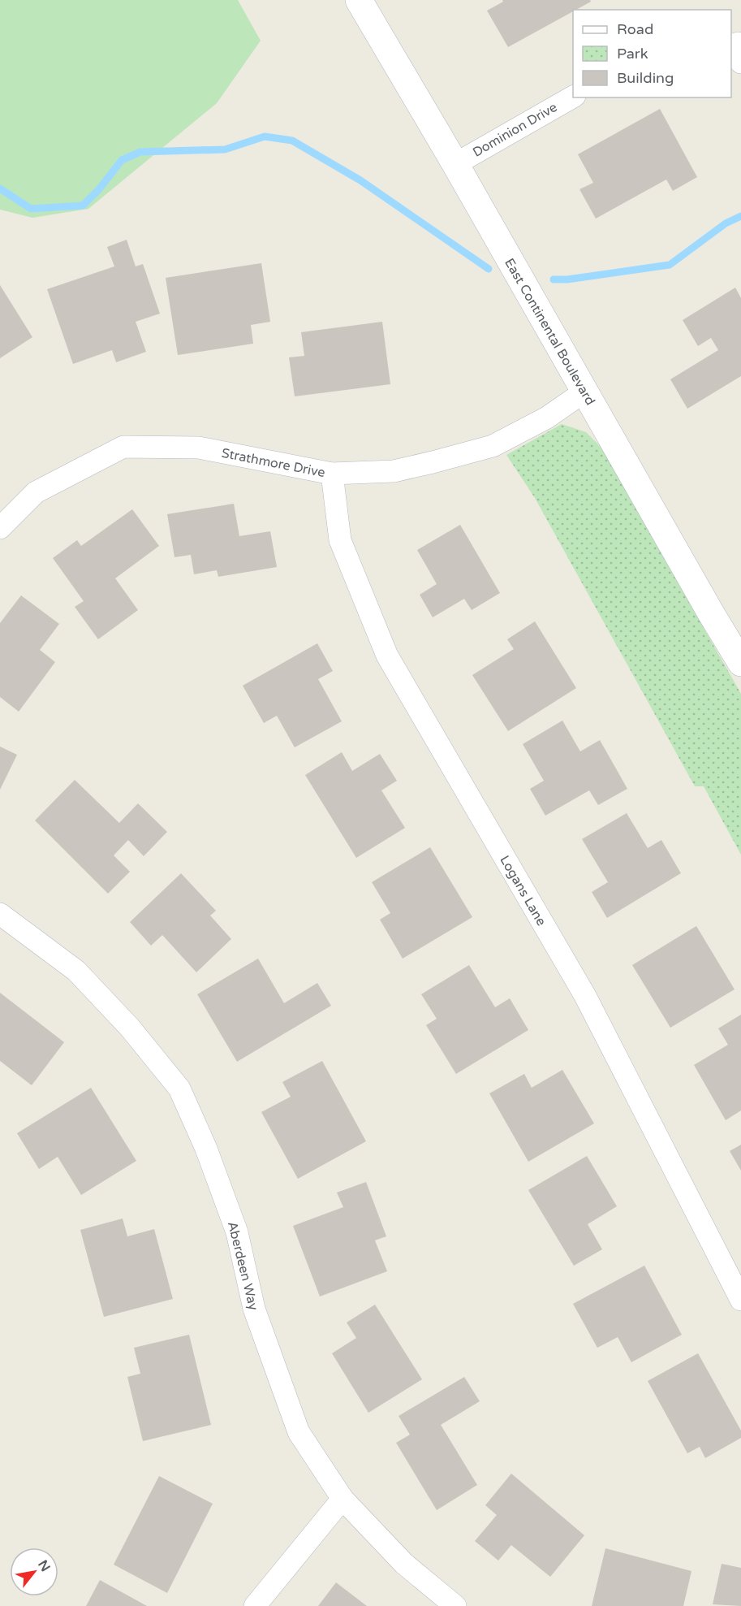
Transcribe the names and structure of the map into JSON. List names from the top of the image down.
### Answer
{
  "streets": {
    "main road": ["East Continental Boulevard"],
    "street": [
      "Dominion Drive",
      "Strathmore Drive",
      "Logans Lane",
      "Aberdeen Way"
    ]
  },
  "crossings": [
    ["Dominion Drive", "East Continental Boulevard"],
    ["East Continental Boulevard", "Strathmore Drive"],
    ["Strathmore Drive", "Logans Lane"]
  ],
  "legend": ["Road", "Park", "Building"],
  "north": "top right"
}
